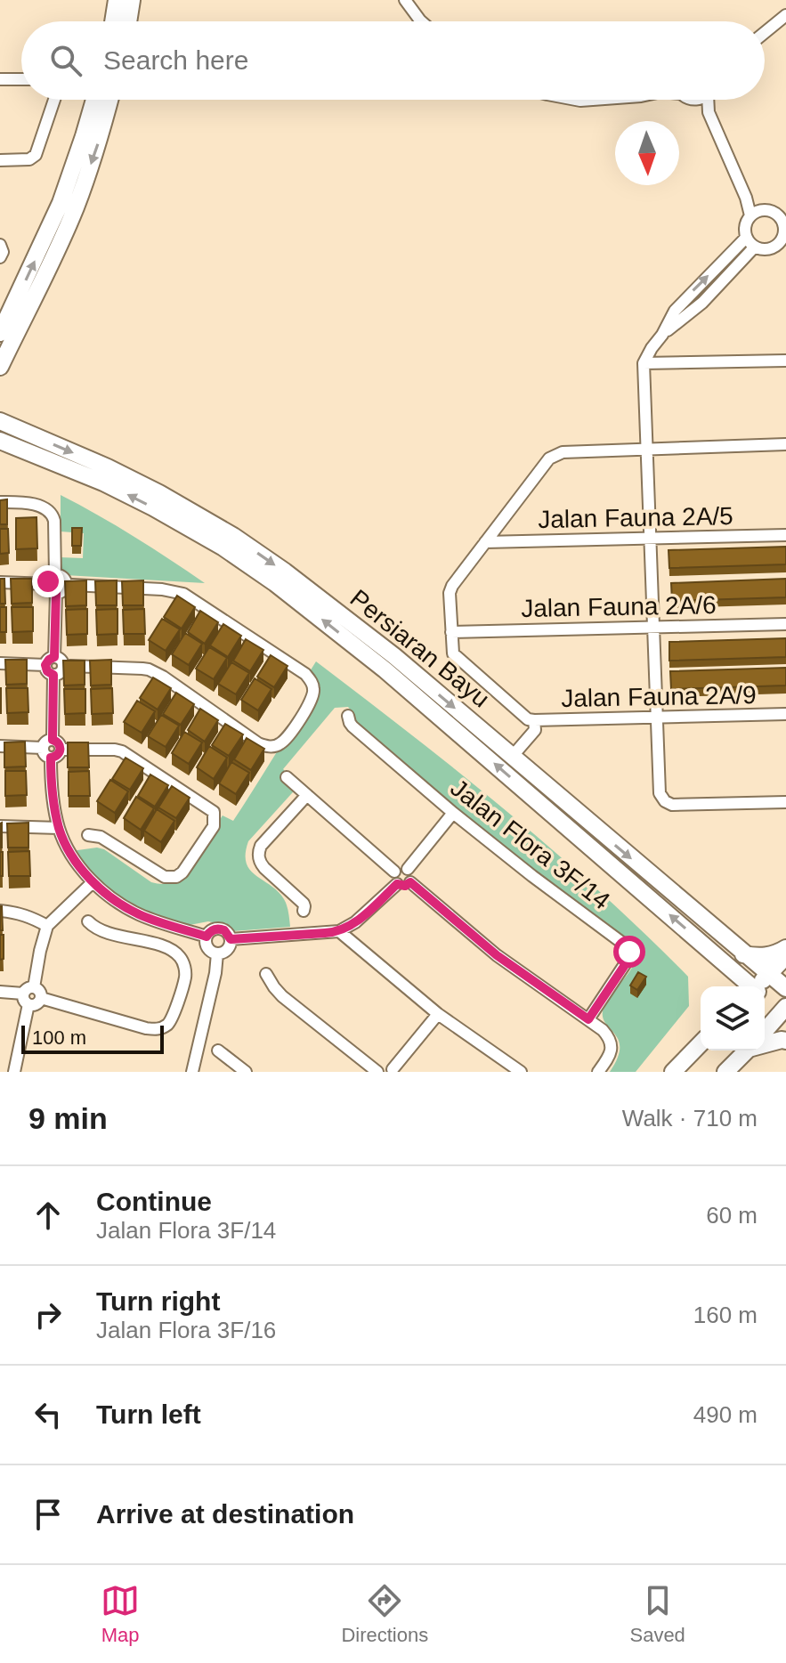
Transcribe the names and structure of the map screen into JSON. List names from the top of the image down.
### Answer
{
  "streets": {
    "main road": ["Persiaran Bayu"],
    "street": [
      "Jalan Fauna 2A/5",
      "Jalan Fauna 2A/6",
      "Jalan Fauna 2A/9",
      "Jalan Flora 3F/14"
    ]
  },
  "crossings": [
    ["Persiaran Bayu", "Jalan Fauna 2A/9"]
  ],
  "scale_bar": "100 m",
  "north": "bottom",
  "page": {
    "search": "Search here",
    "scale": "100 m",
    "heading": ["9 min", "Walk · 710 m"],
    "list": [
      ["Continue", "Jalan Flora 3F/14", "60 m"],
      ["Turn right", "Jalan Flora 3F/16", "160 m"],
      ["Turn left", "490 m"],
      "Arrive at destination"
    ],
    "nav": ["Map", "Directions", "Saved"]
  }
}
